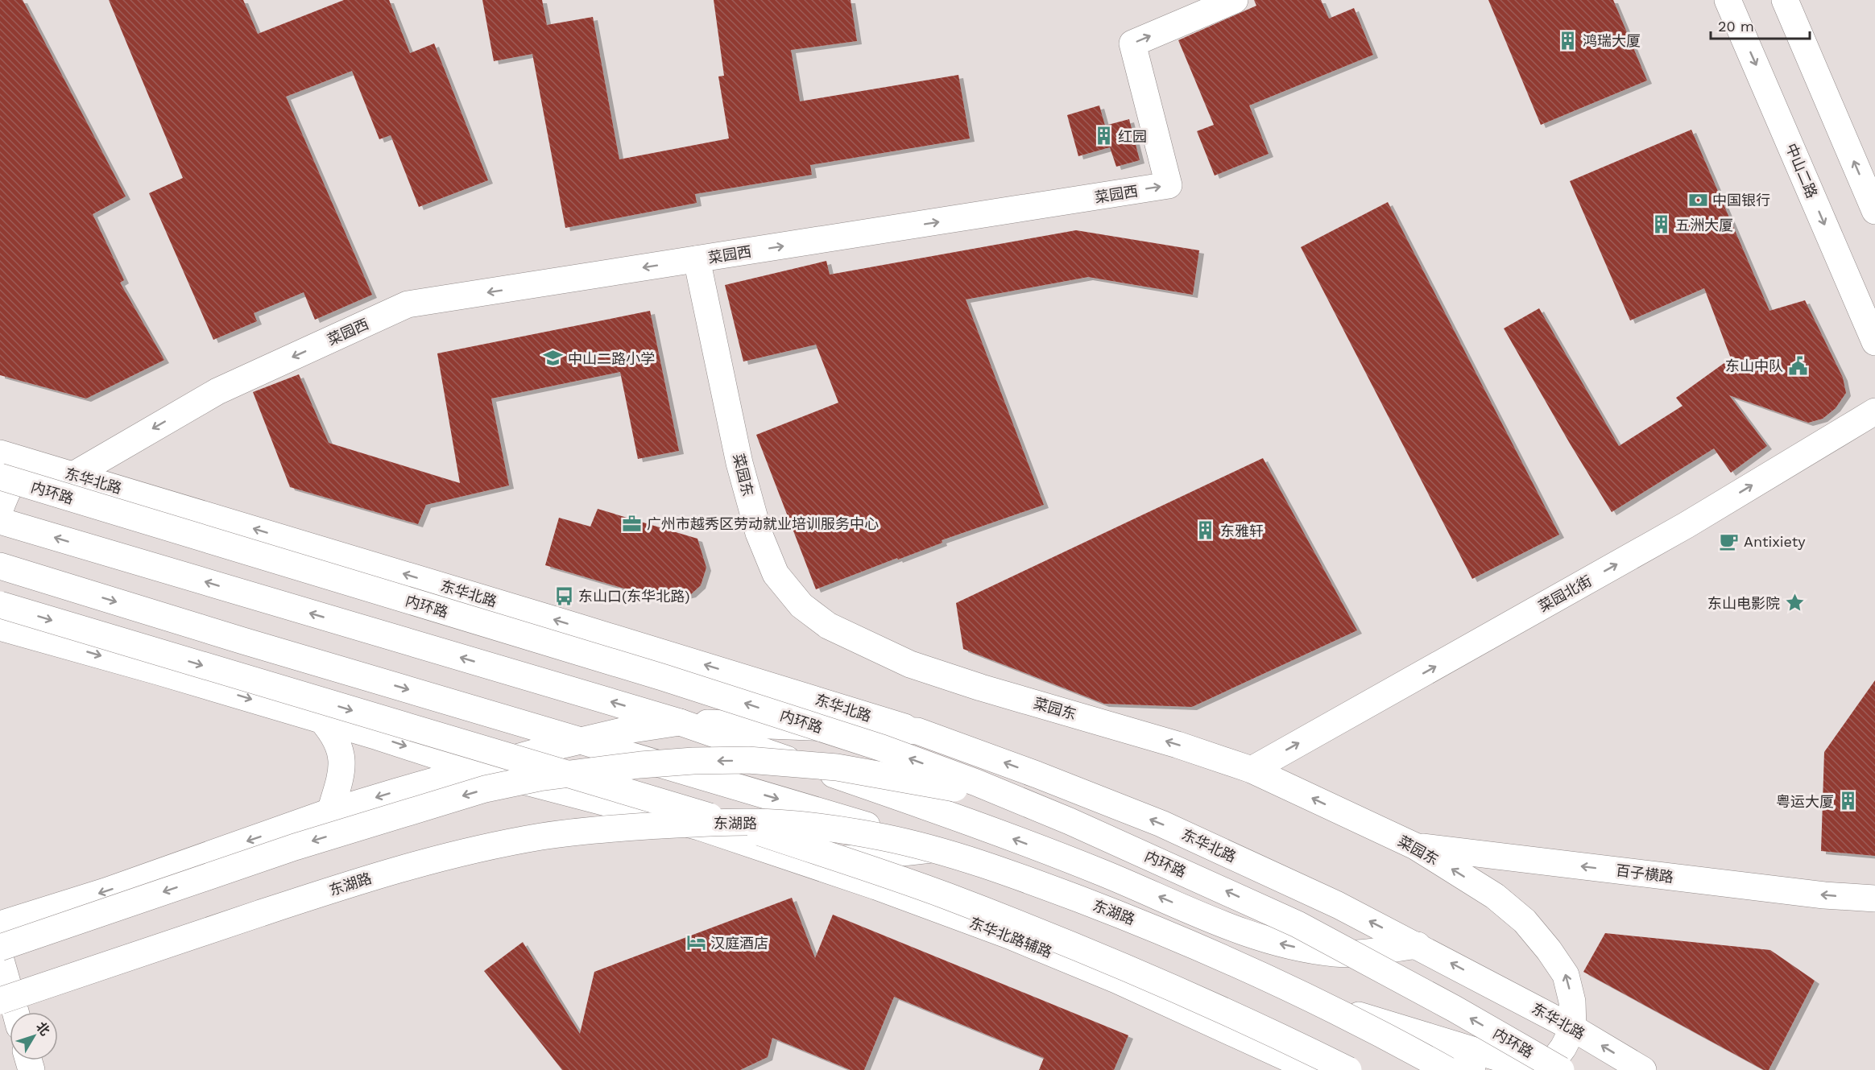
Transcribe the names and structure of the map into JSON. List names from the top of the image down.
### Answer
{
  "streets": {
    "main road": [
      "中山二路",
      "菜园西",
      "菜园东",
      "东华北路",
      "内环路",
      "菜园北街",
      "东湖路",
      "百子横路",
      "东华北路辅路"
    ]
  },
  "crossings": [
    ["菜园西", "菜园东"],
    ["菜园西", "东华北路"],
    ["菜园东", "东华北路"],
    ["菜园东", "菜园北街"],
    ["菜园东", "百子横路"]
  ],
  "one_way": ["菜园北街", "百子横路"],
  "places": {
    "building": [
      "鸿瑞大厦",
      "红园",
      "五洲大厦",
      "东雅轩",
      "粤运大厦"
    ],
    "bank": ["中国银行"],
    "school or university": ["中山二路小学"],
    "public building": ["东山中队"],
    "office": ["广州市越秀区劳动就业培训服务中心"],
    "cafe": ["Antixiety"],
    "bus stop": ["东山口(东华北路)"],
    "place": ["东山电影院"],
    "hotel": ["汉庭酒店"]
  },
  "scale_bar": "20 m",
  "north": "top right"
}
